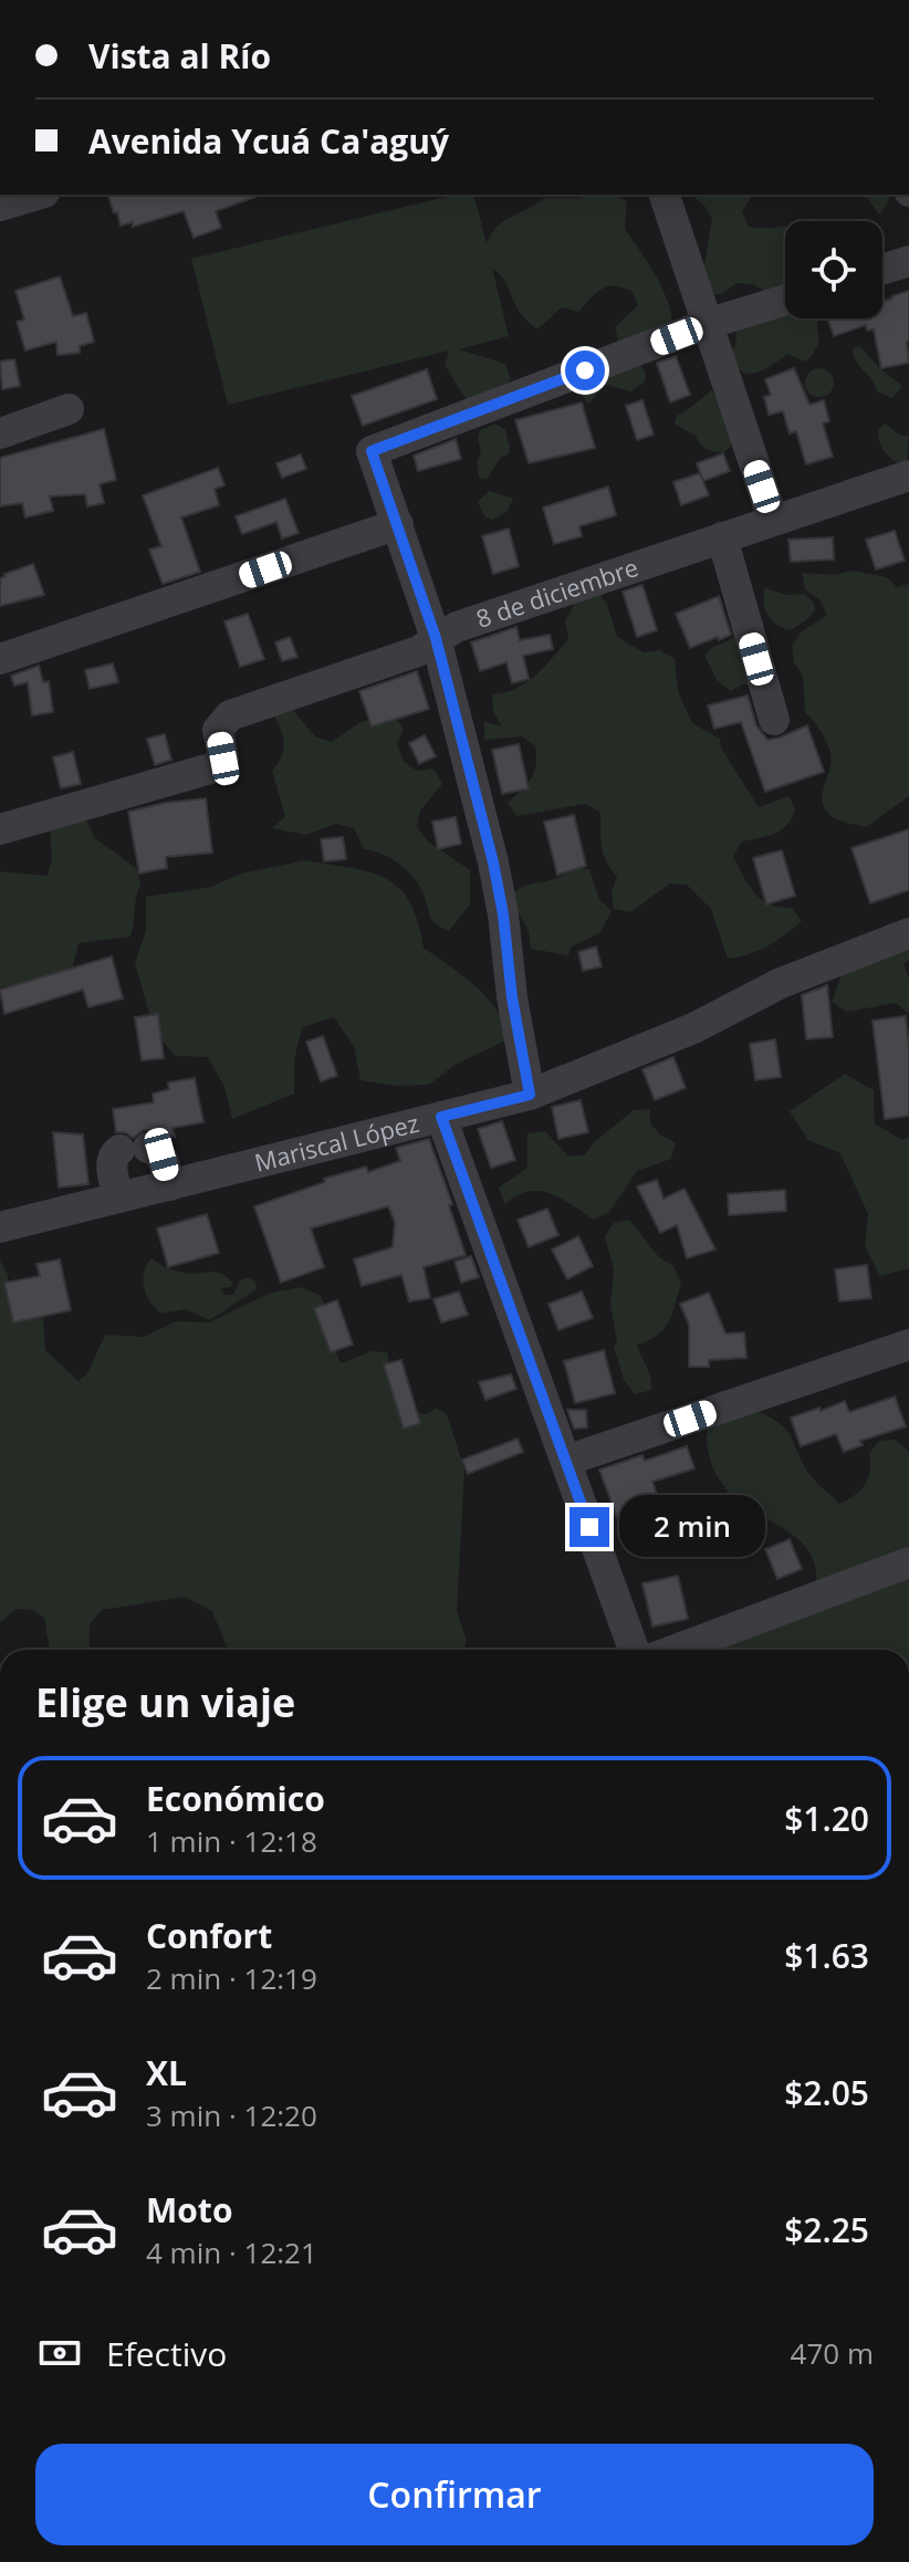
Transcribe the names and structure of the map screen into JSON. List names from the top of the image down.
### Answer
{
  "streets": {
    "street": ["8 de diciembre", "Mariscal López"]
  },
  "page": {
    "banner": ["Vista al Río", "Avenida Ycuá Ca'aguý"],
    "bubble": "2 min",
    "heading": "Elige un viaje",
    "list": [
      {
        "name": "Económico",
        "note": "1 min · 12:18",
        "value": "$1.20"
      },
      {
        "name": "Confort",
        "note": "2 min · 12:19",
        "value": "$1.63"
      },
      {
        "name": "XL",
        "note": "3 min · 12:20",
        "value": "$2.05"
      },
      {
        "name": "Moto",
        "note": "4 min · 12:21",
        "value": "$2.25"
      }
    ],
    "pay": ["Efectivo", "470 m"],
    "buttons": "Confirmar"
  }
}
